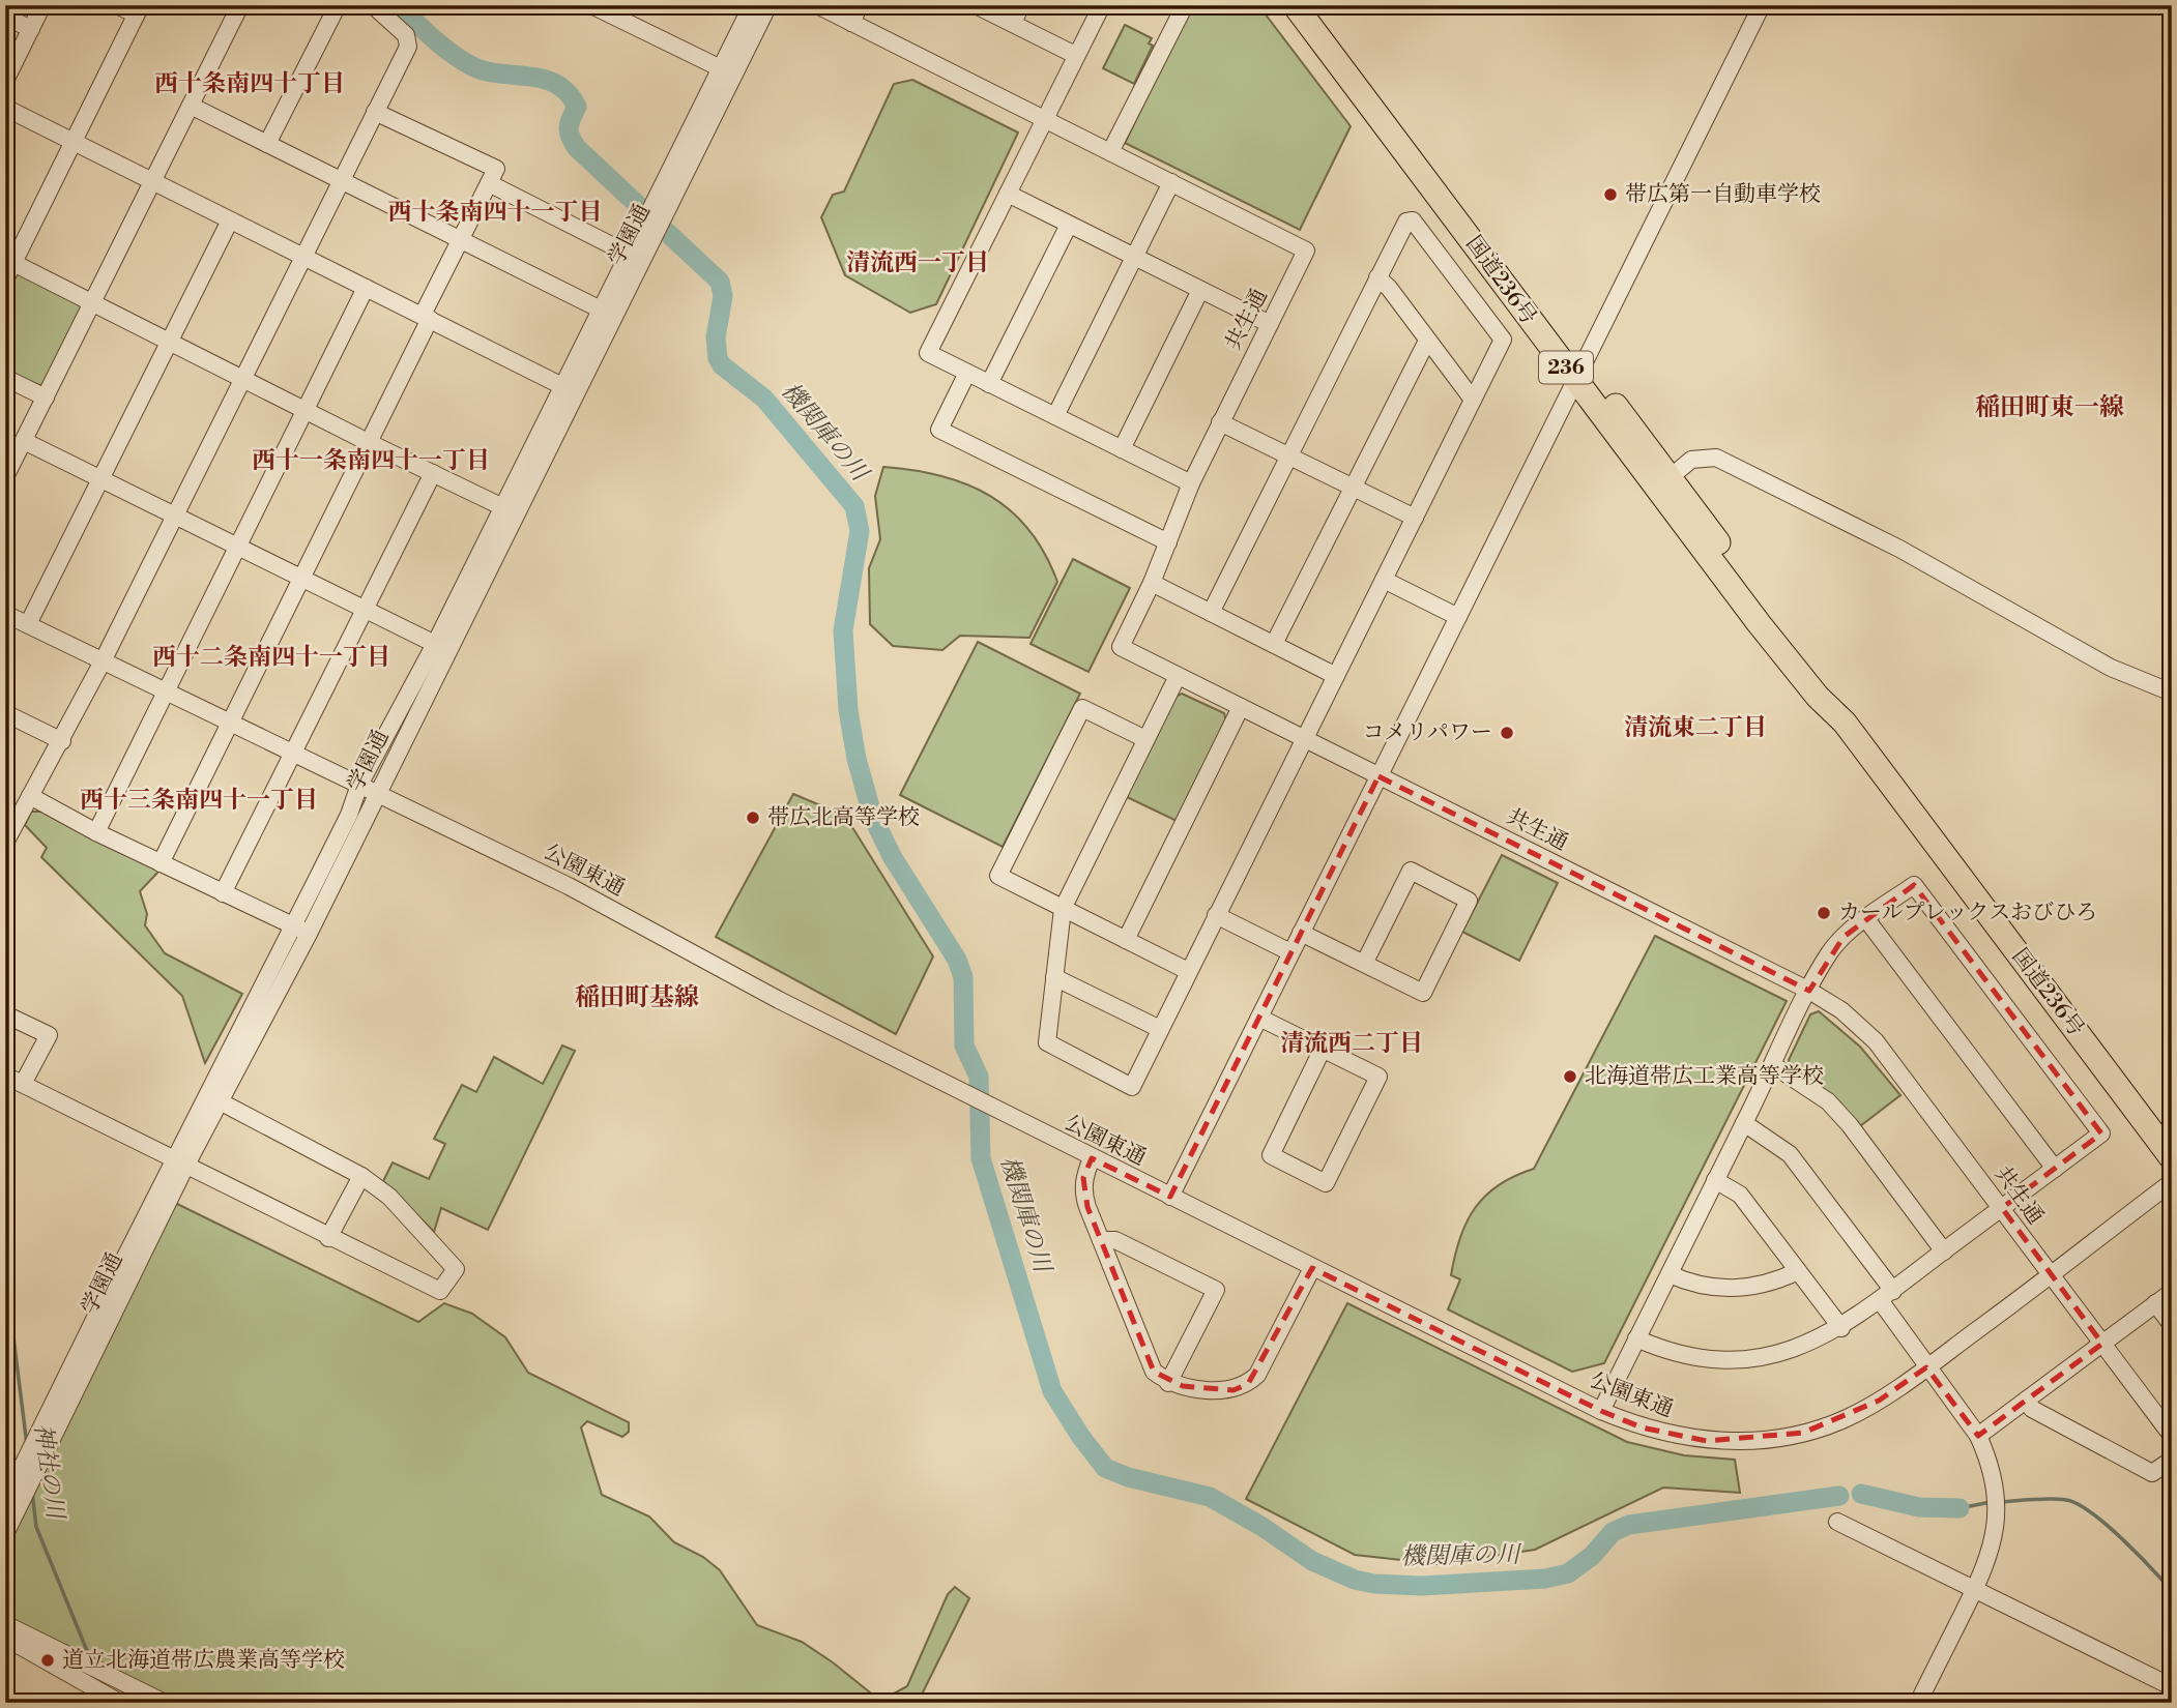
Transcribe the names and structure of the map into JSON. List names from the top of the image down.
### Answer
{
  "streets": {
    "highway": ["国道236号", "236"],
    "street": ["学園通", "共生通", "公園東通"]
  },
  "crossings": [
    ["学園通", "公園東通"],
    ["共生通", "公園東通"]
  ],
  "districts": [
    "西十条南四十丁目",
    "西十条南四十一丁目",
    "清流西一丁目",
    "稲田町東一線",
    "西十一条南四十一丁目",
    "西十二条南四十一丁目",
    "清流東二丁目",
    "西十三条南四十一丁目",
    "稲田町基線",
    "清流西二丁目"
  ],
  "water": ["機関庫の川", "神社の川"],
  "places": [
    "帯広第一自動車学校",
    "コメリパワー",
    "帯広北高等学校",
    "カールプレックスおびひろ",
    "北海道帯広工業高等学校",
    "道立北海道帯広農業高等学校"
  ]
}
